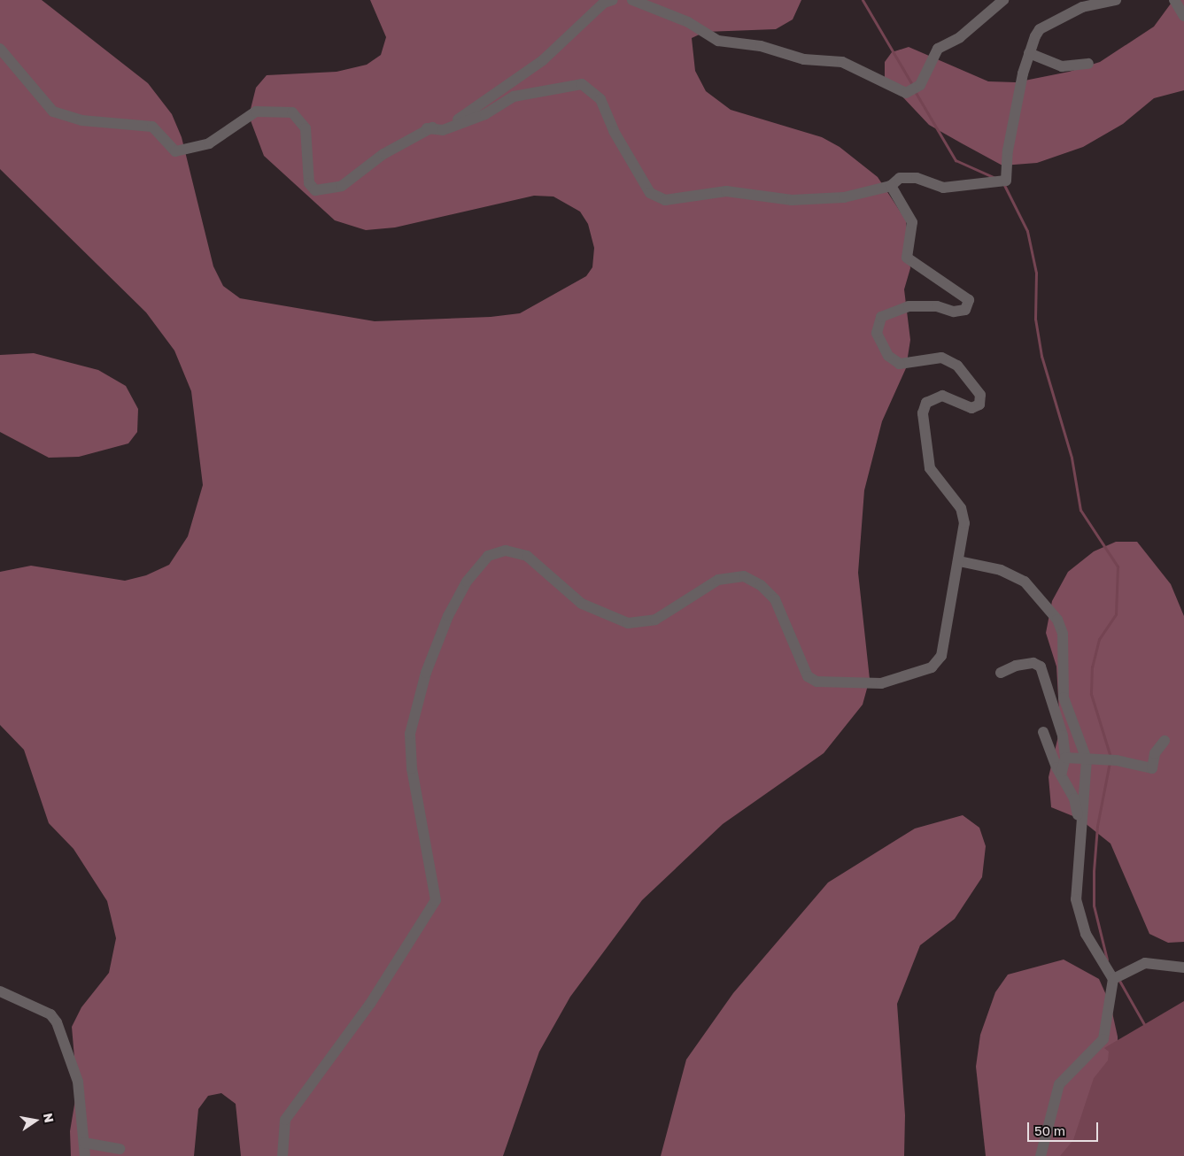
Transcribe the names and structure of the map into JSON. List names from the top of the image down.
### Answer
{
  "scale_bar": "50 m",
  "north": "right"
}
